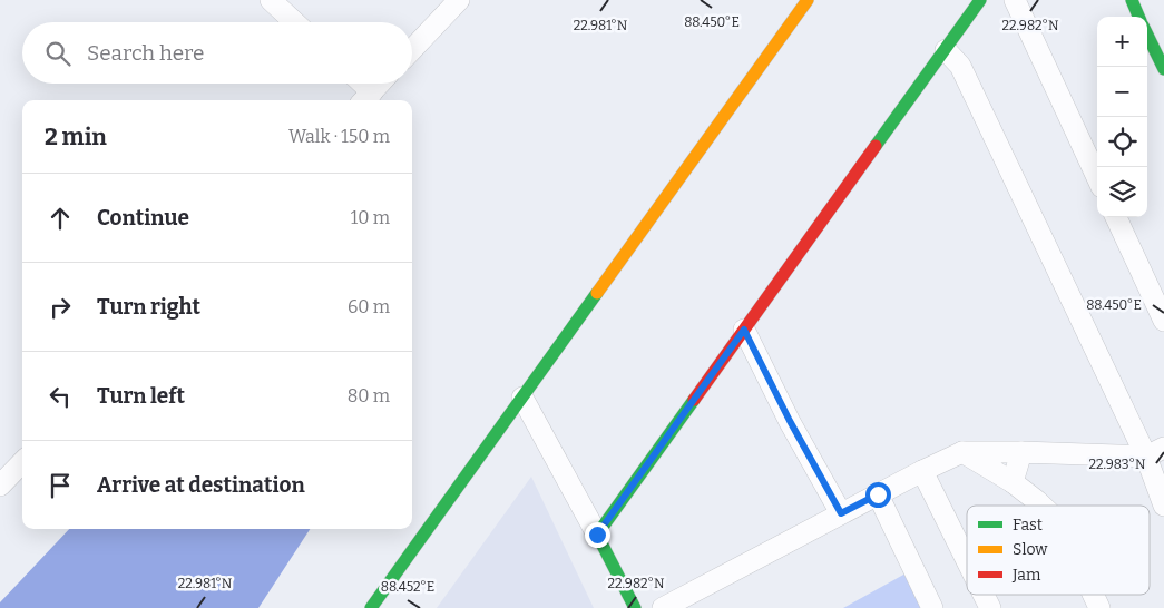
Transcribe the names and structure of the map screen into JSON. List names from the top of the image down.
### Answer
{
  "legend": ["Fast", "Slow", "Jam"],
  "page": {
    "map_buttons": ["+", "−"],
    "search": "Search here",
    "heading": ["2 min", "Walk · 150 m"],
    "list": [
      ["Continue", "10 m"],
      ["Turn right", "60 m"],
      ["Turn left", "80 m"],
      "Arrive at destination"
    ]
  },
  "coordinates": [
    "88.450°E",
    "22.981°N",
    "22.982°N",
    "22.983°N",
    "88.452°E"
  ]
}
